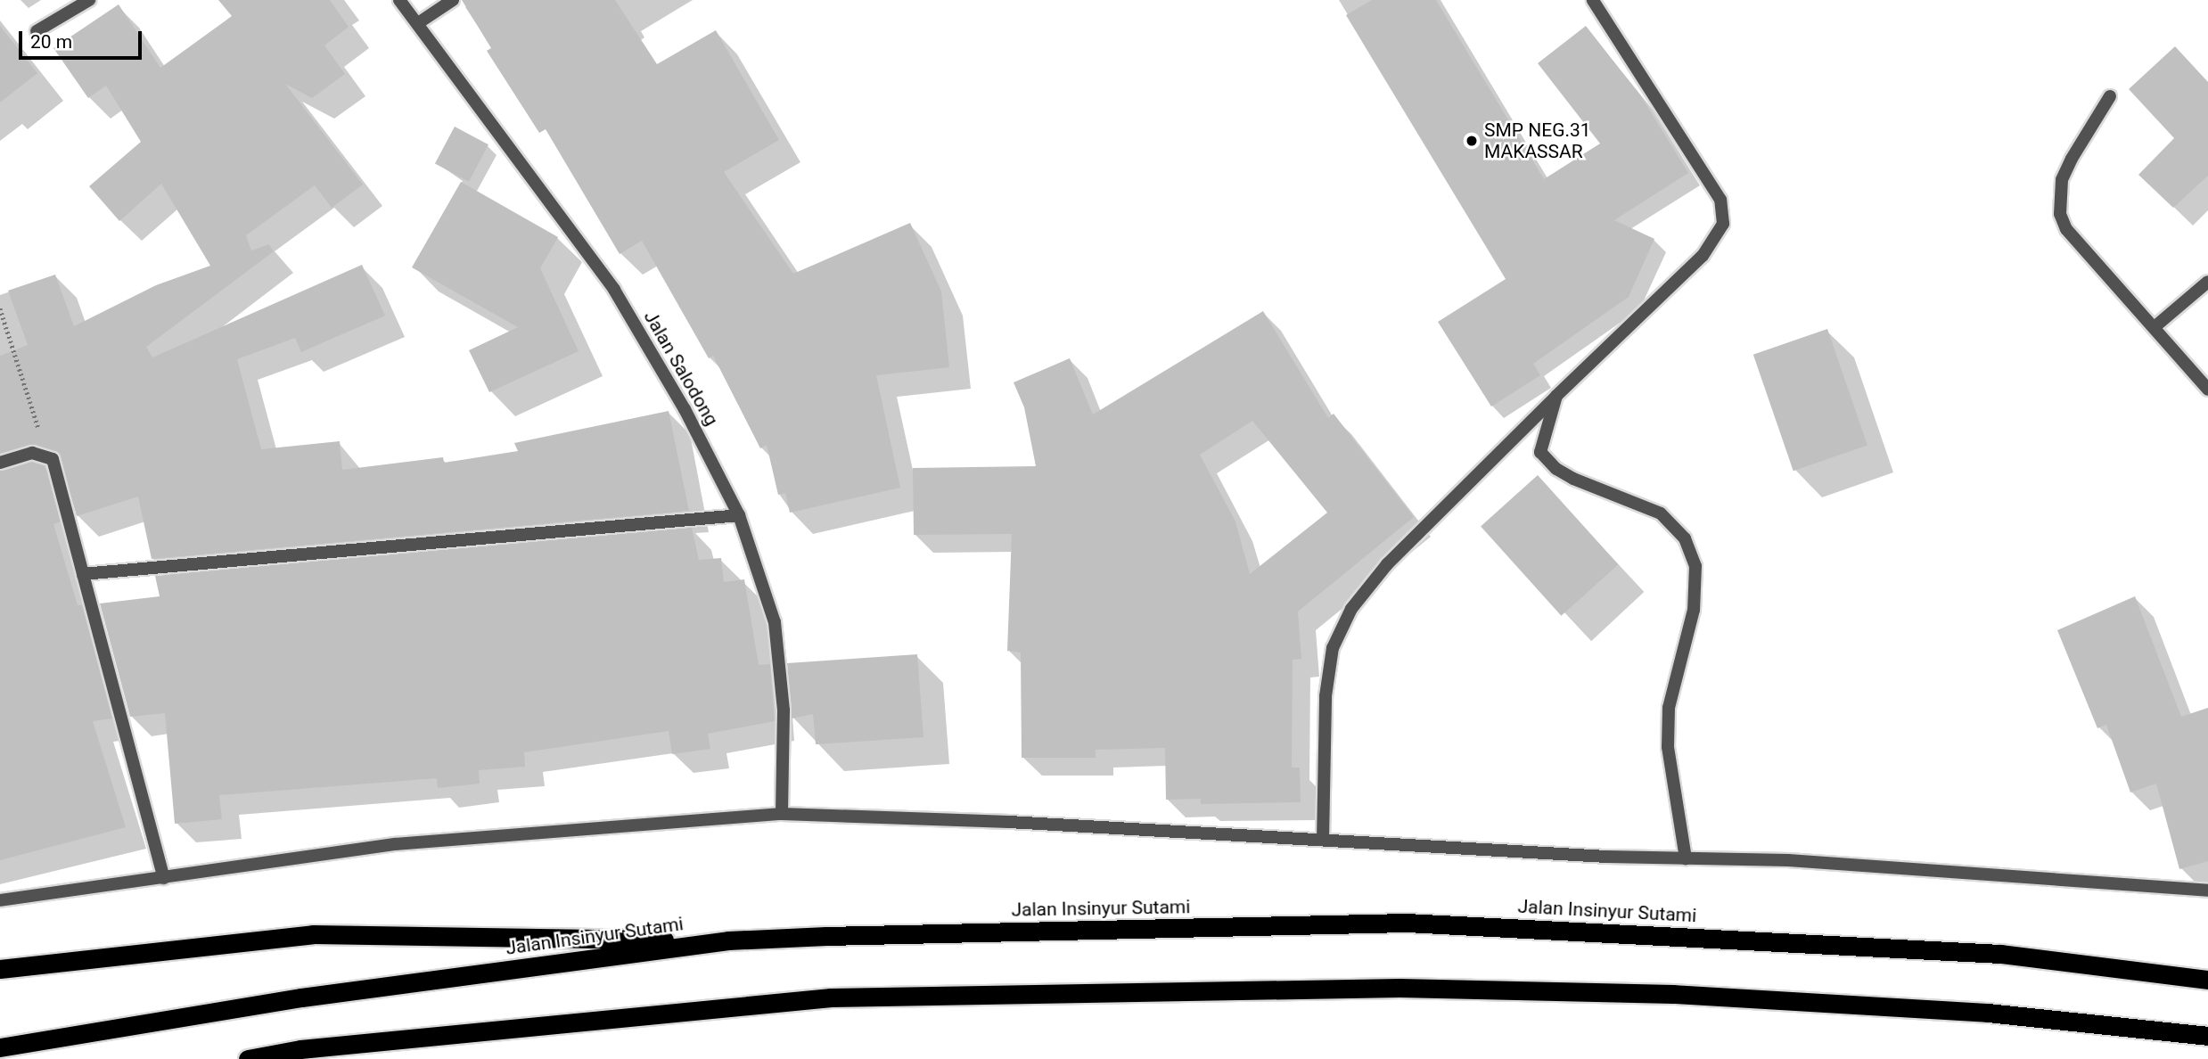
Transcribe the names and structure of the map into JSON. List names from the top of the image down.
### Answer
{
  "streets": {
    "highway": ["Jalan Insinyur Sutami"],
    "street": ["Jalan Salodong"]
  },
  "places": ["SMP NEG.31 MAKASSAR"],
  "scale_bar": "20 m"
}
